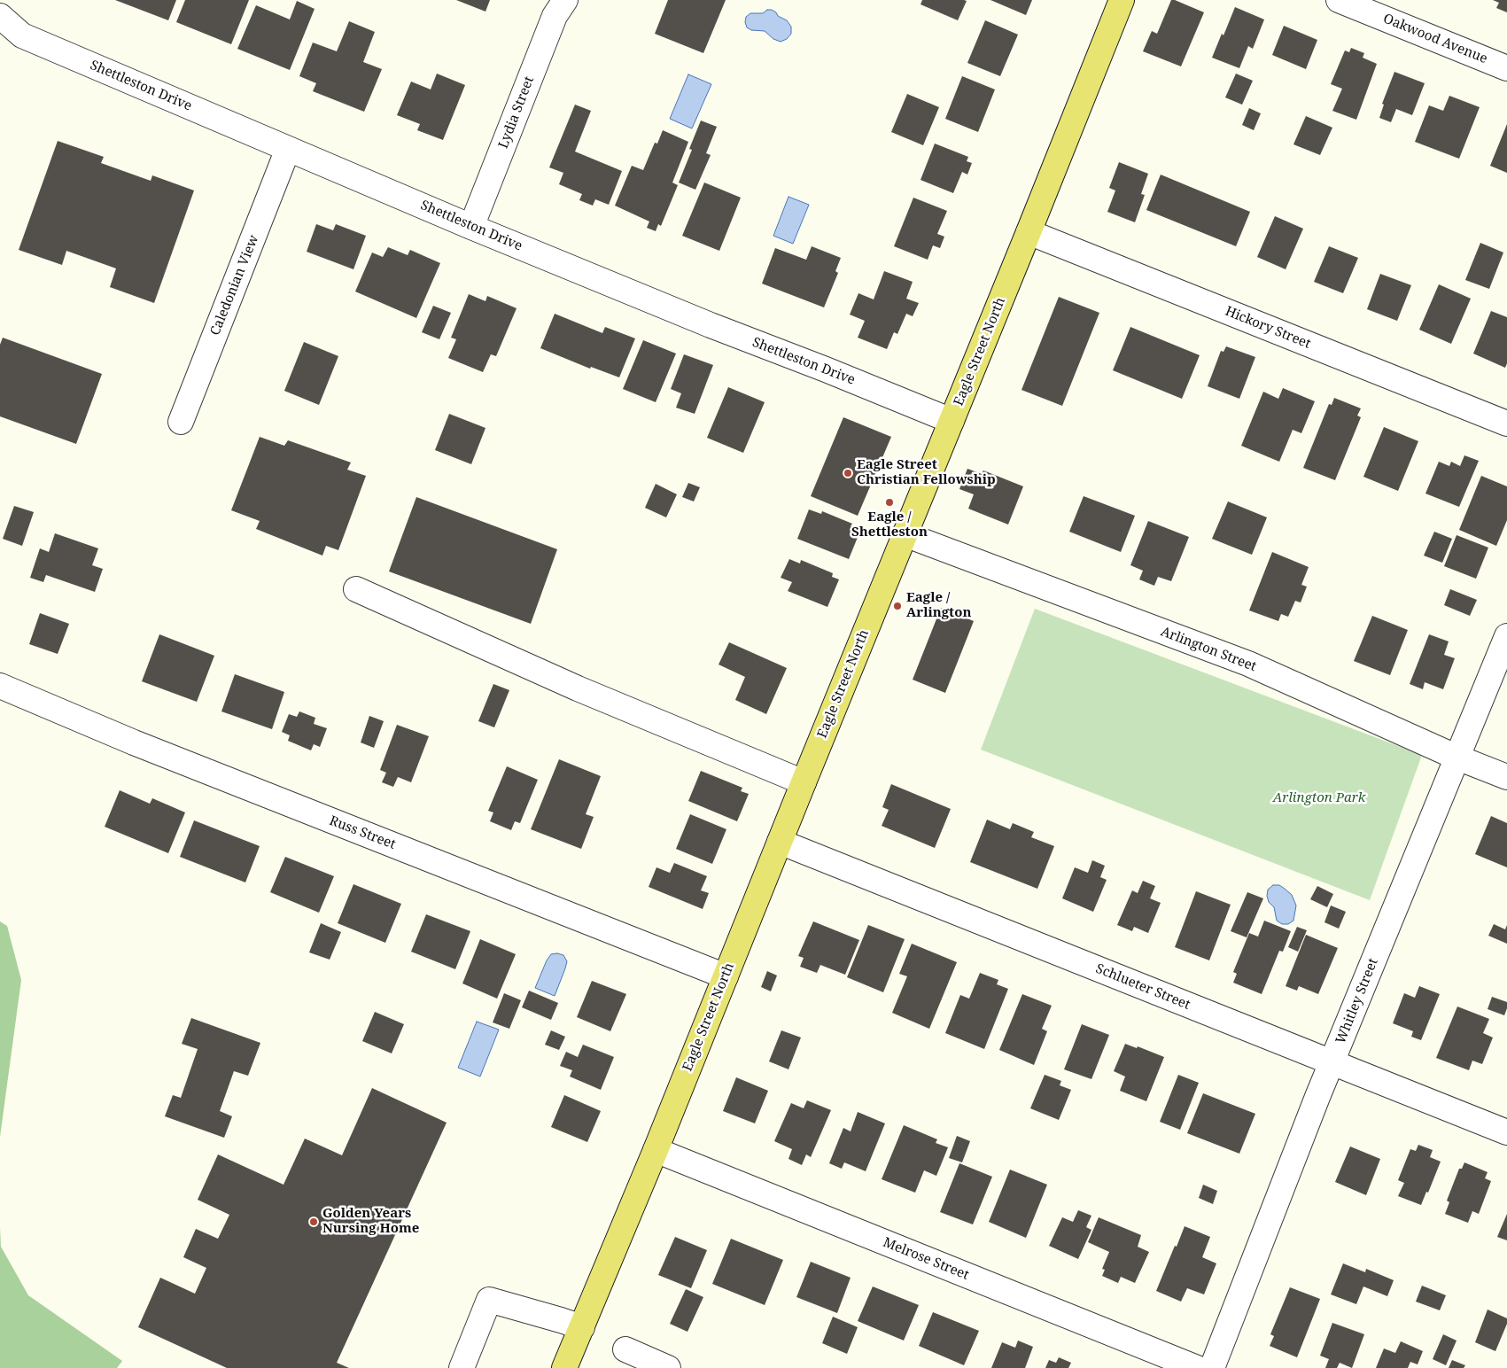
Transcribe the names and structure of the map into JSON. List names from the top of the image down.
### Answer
{
  "streets": {
    "main road": ["Eagle Street North"],
    "street": [
      "Oakwood Avenue",
      "Shettleston Drive",
      "Lydia Street",
      "Caledonian View",
      "Hickory Street",
      "Arlington Street",
      "Russ Street",
      "Schlueter Street",
      "Whitley Street",
      "Melrose Street"
    ]
  },
  "crossings": [
    ["Shettleston Drive", "Lydia Street"],
    ["Shettleston Drive", "Caledonian View"],
    ["Shettleston Drive", "Eagle Street North"],
    ["Hickory Street", "Eagle Street North"],
    ["Eagle Street North", "Arlington Street"],
    ["Eagle Street North", "Russ Street"],
    ["Eagle Street North", "Schlueter Street"],
    ["Eagle Street North", "Melrose Street"],
    ["Arlington Street", "Whitley Street"],
    ["Schlueter Street", "Whitley Street"]
  ],
  "parks": ["Arlington Park"],
  "places": [
    "Eagle Street Christian Fellowship",
    "Eagle / Shettleston",
    "Eagle / Arlington",
    "Golden Years Nursing Home"
  ]
}
